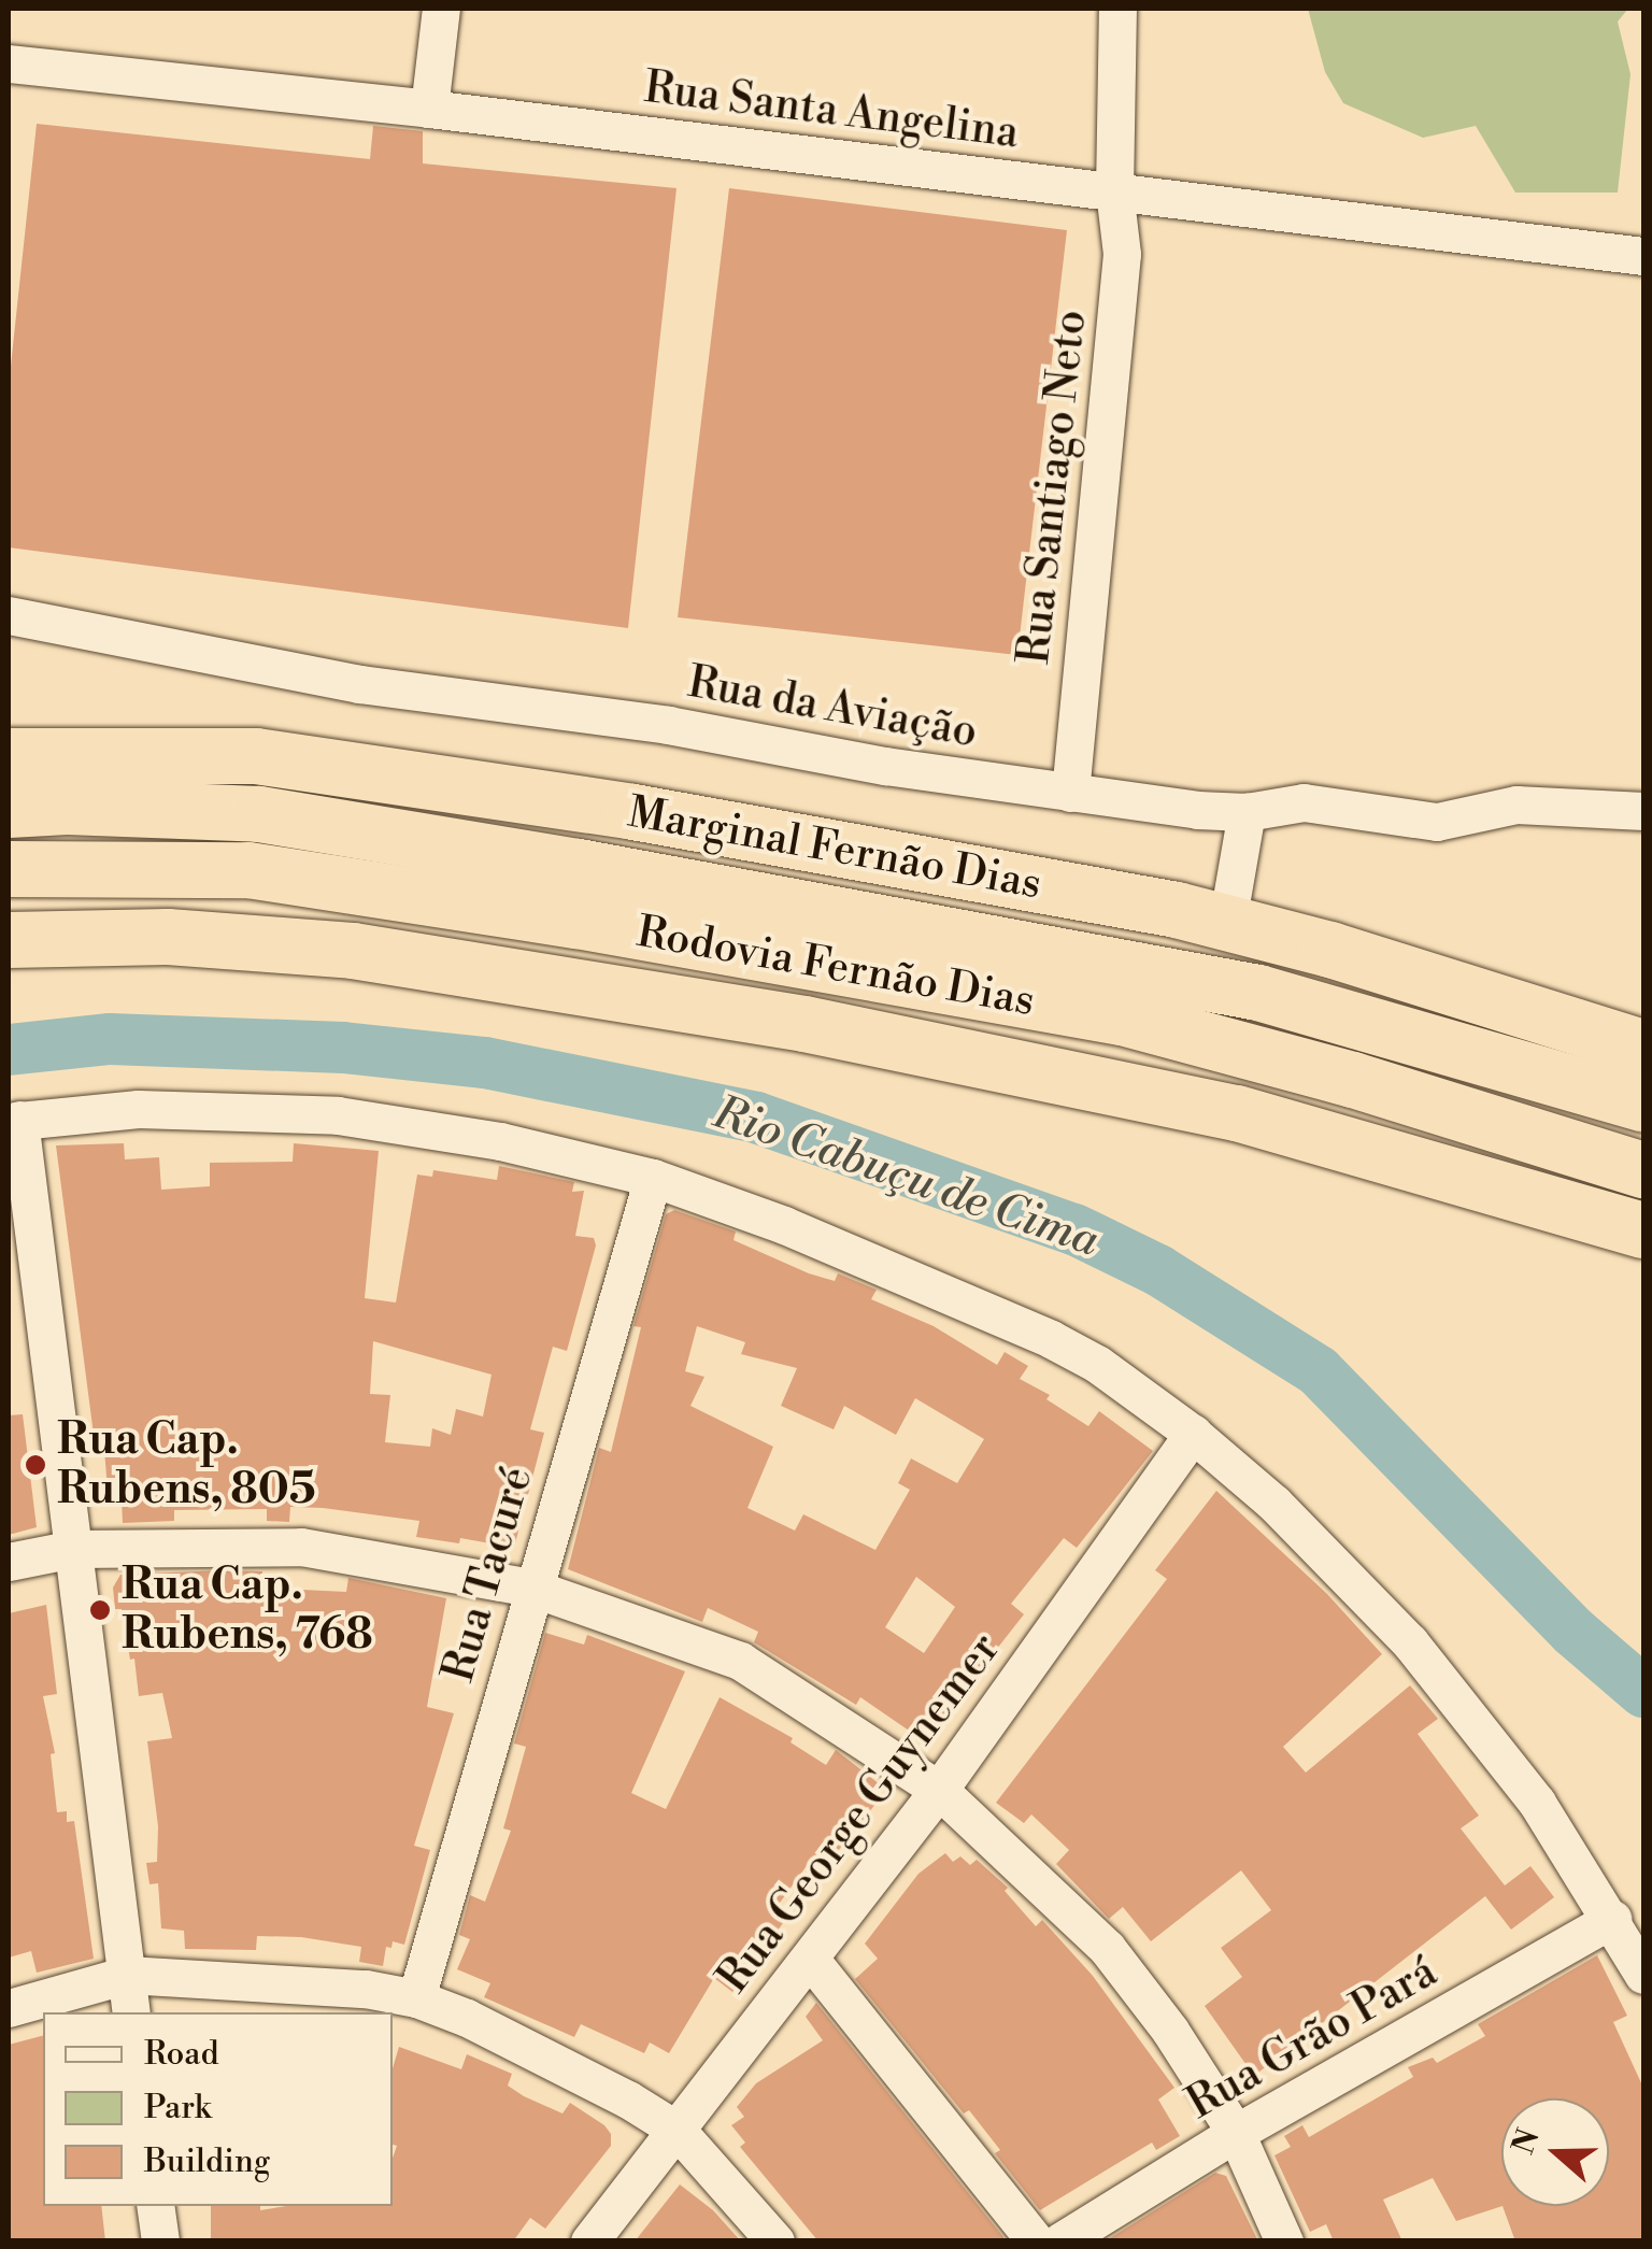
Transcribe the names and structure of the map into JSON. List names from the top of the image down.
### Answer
{
  "streets": {
    "highway": ["Marginal Fernão Dias", "Rodovia Fernão Dias"],
    "street": [
      "Rua Santa Angelina",
      "Rua Santiago Neto",
      "Rua da Aviação",
      "Rua Tacuré",
      "Rua George Guynemer",
      "Rua Grão Pará"
    ]
  },
  "crossings": [
    ["Rua Santa Angelina", "Rua Santiago Neto"],
    ["Rua Santiago Neto", "Rua da Aviação"]
  ],
  "water": ["Rio Cabuçu de Cima"],
  "places": ["Rua Cap. Rubens, 805", "Rua Cap. Rubens, 768"],
  "legend": ["Road", "Park", "Building"],
  "north": "left"
}
